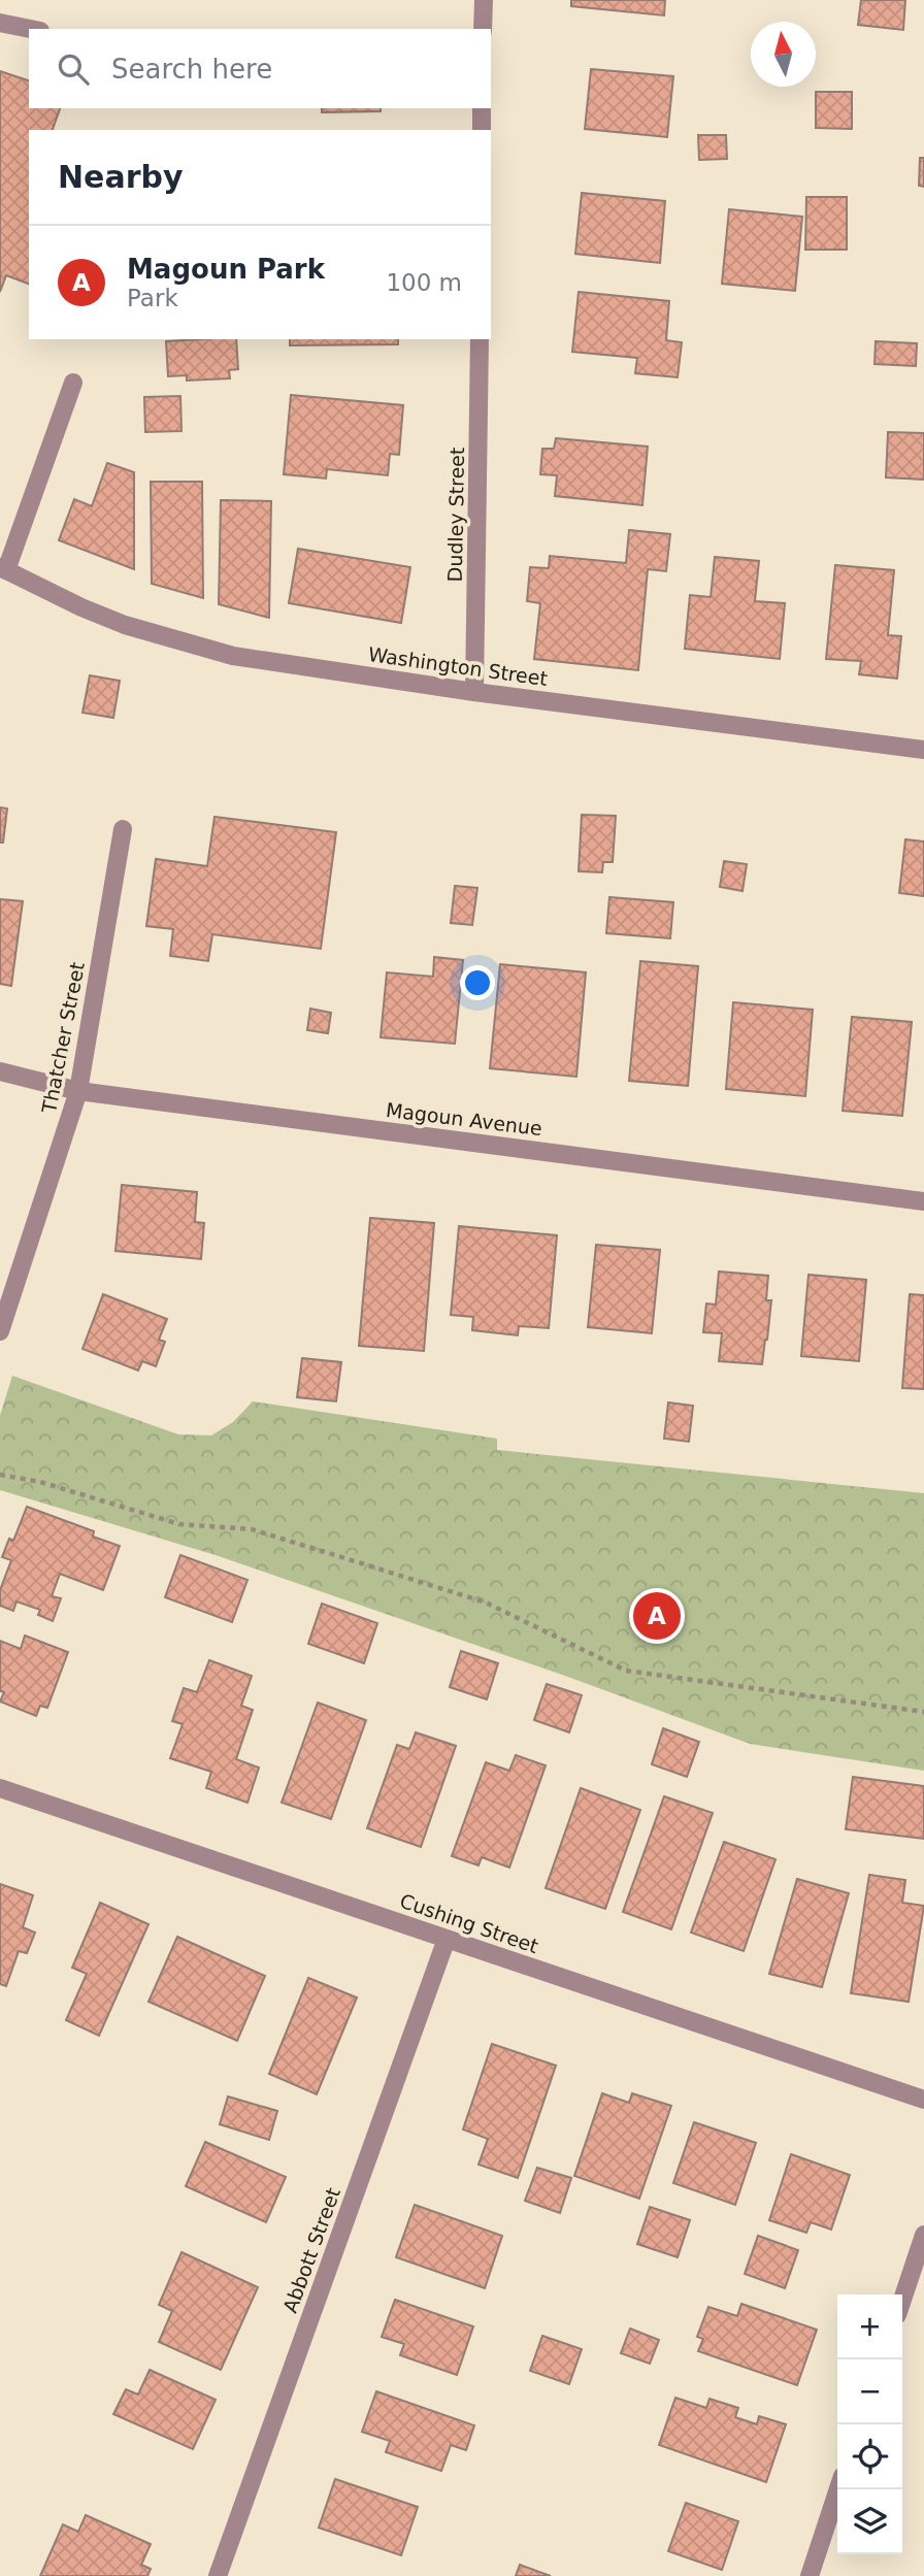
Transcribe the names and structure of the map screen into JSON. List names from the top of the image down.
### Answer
{
  "streets": {
    "street": [
      "Dudley Street",
      "Washington Street",
      "Thatcher Street",
      "Magoun Avenue",
      "Cushing Street",
      "Abbott Street"
    ]
  },
  "crossings": [
    ["Dudley Street", "Washington Street"],
    ["Thatcher Street", "Magoun Avenue"],
    ["Cushing Street", "Abbott Street"]
  ],
  "north": "top",
  "page": {
    "search": "Search here",
    "heading": "Nearby",
    "list": [
      {
        "mark": "A",
        "name": "Magoun Park",
        "note": "Park",
        "value": "100 m"
      }
    ],
    "pins": "A",
    "map_buttons": ["+", "−"]
  }
}
